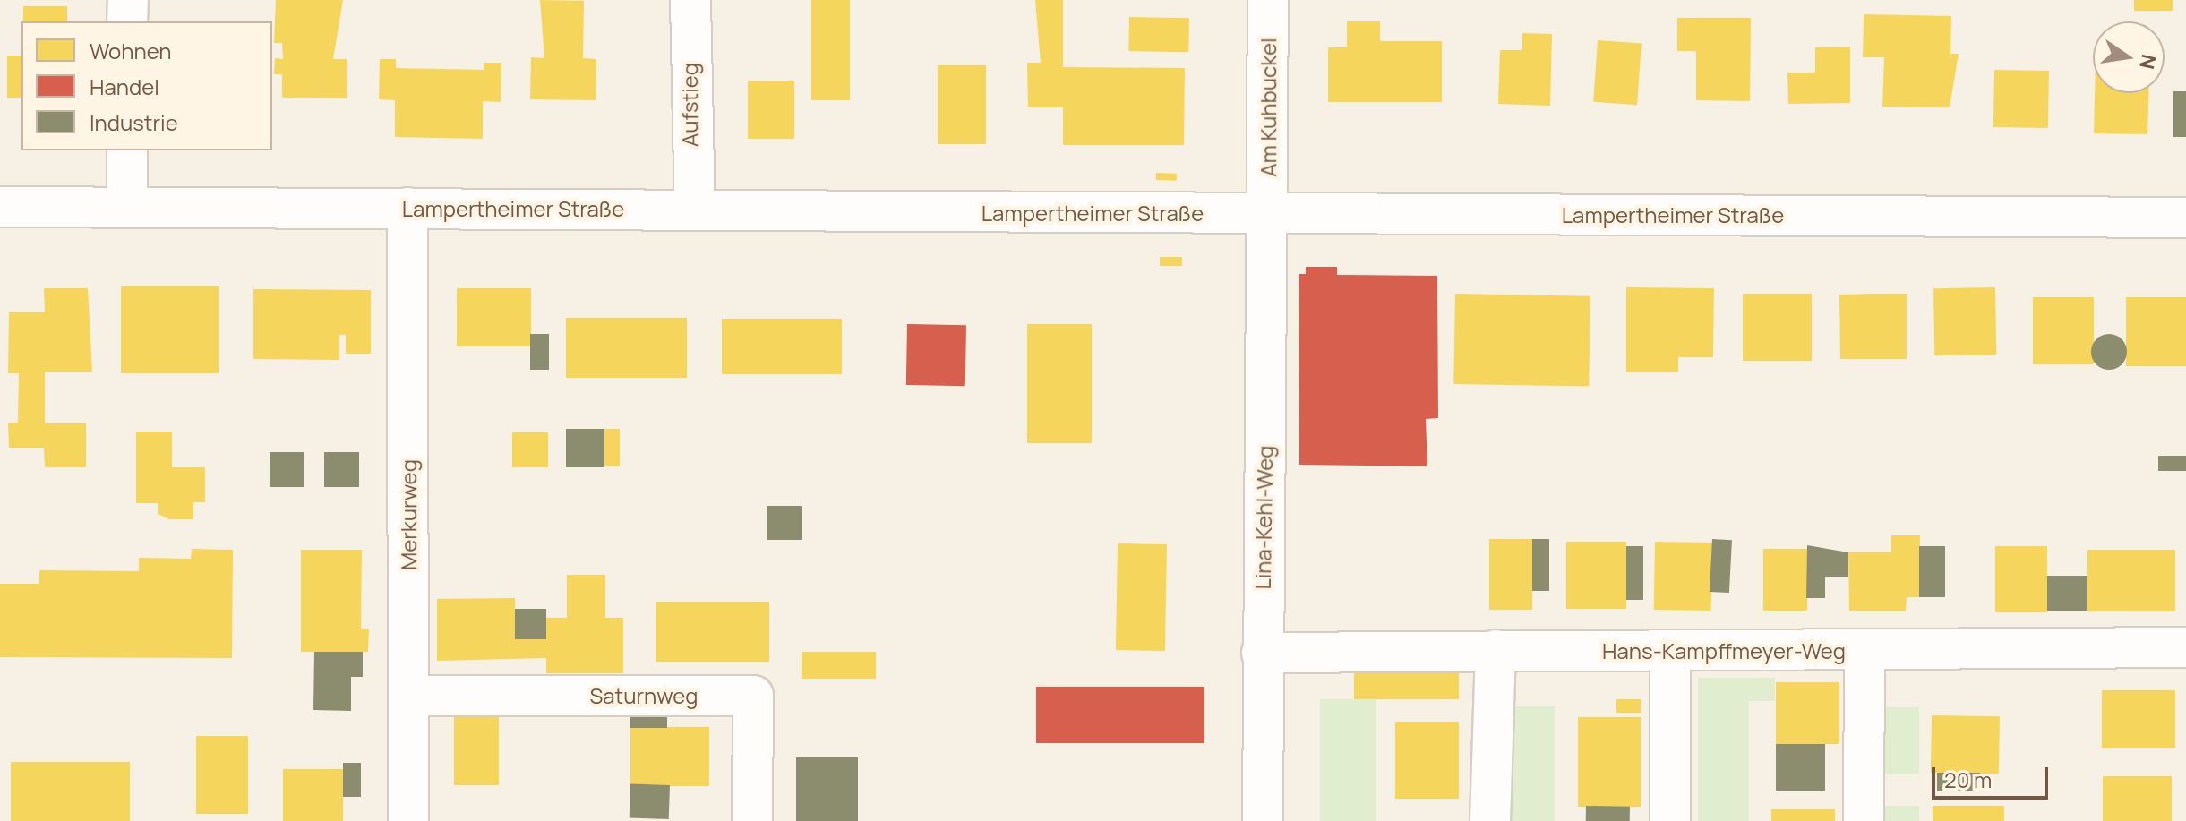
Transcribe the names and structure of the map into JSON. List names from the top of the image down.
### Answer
{
  "streets": {
    "street": [
      "Aufstieg",
      "Am Kuhbuckel",
      "Lampertheimer Straße",
      "Merkurweg",
      "Lina-Kehl-Weg",
      "Hans-Kampffmeyer-Weg",
      "Saturnweg"
    ]
  },
  "crossings": [
    ["Aufstieg", "Lampertheimer Straße"],
    ["Am Kuhbuckel", "Lampertheimer Straße"],
    ["Am Kuhbuckel", "Lina-Kehl-Weg"],
    ["Lampertheimer Straße", "Merkurweg"],
    ["Lampertheimer Straße", "Lina-Kehl-Weg"],
    ["Merkurweg", "Saturnweg"],
    ["Lina-Kehl-Weg", "Hans-Kampffmeyer-Weg"]
  ],
  "legend": ["Wohnen", "Handel", "Industrie"],
  "scale_bar": "20 m",
  "north": "right"
}
